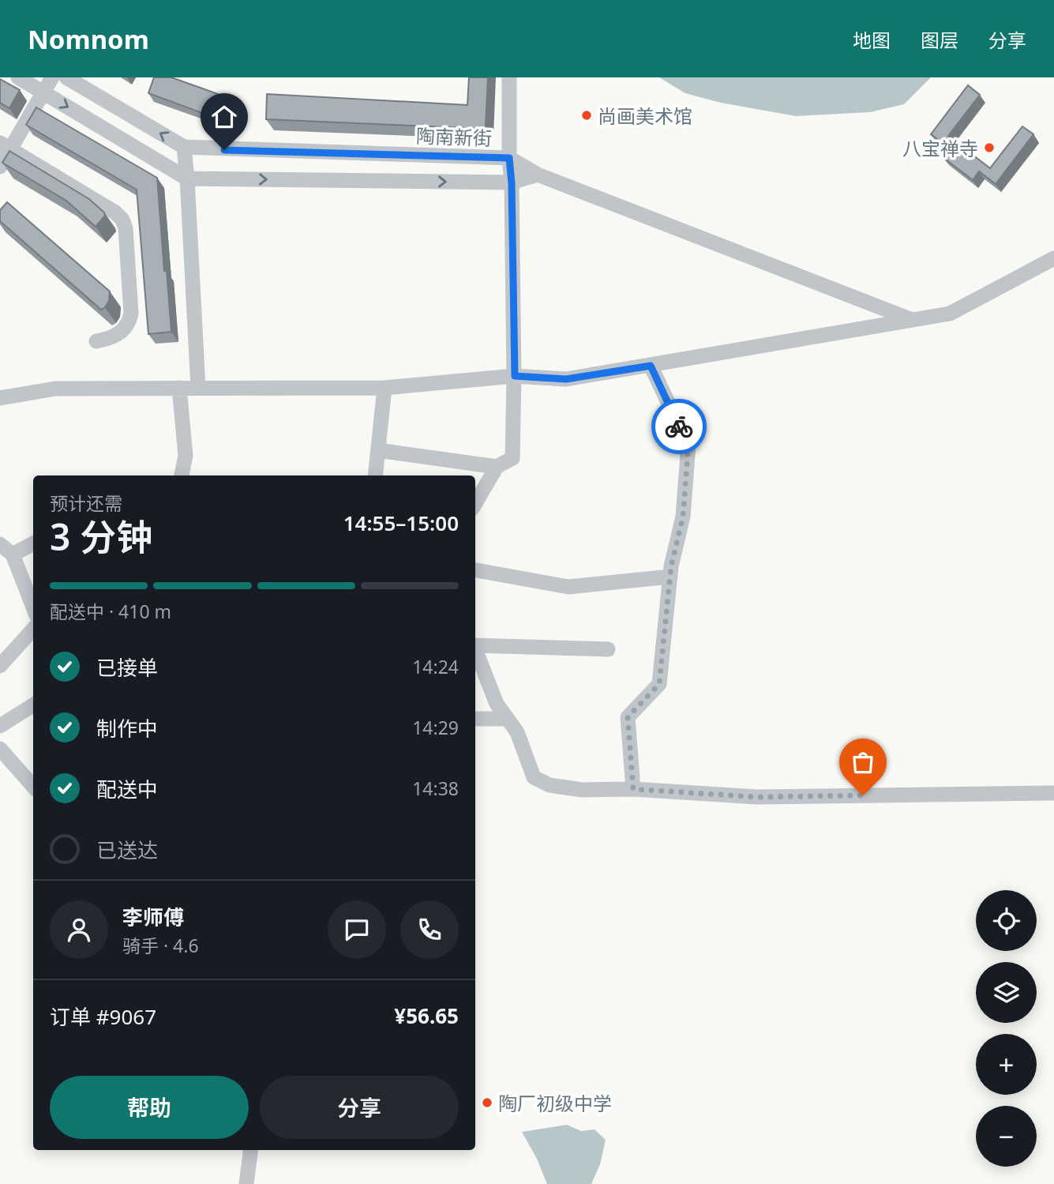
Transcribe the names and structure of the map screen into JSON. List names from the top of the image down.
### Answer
{
  "streets": {
    "street": ["陶南新街"]
  },
  "places": ["尚画美术馆", "八宝禅寺", "陶厂初级中学"],
  "page": {
    "header": "Nomnom",
    "nav": ["地图", "图层", "分享"],
    "heading": ["3 分钟", "预计还需", "14:55–15:00"],
    "panel": [
      "李师傅",
      "骑手 · 4.6",
      "订单 #9067",
      "¥56.65"
    ],
    "bar": "配送中 · 410 m",
    "list": [
      ["已接单", "14:24"],
      ["制作中", "14:29"],
      ["配送中", "14:38"],
      "已送达"
    ],
    "map_buttons": ["+", "−"],
    "buttons": ["帮助", "分享"]
  }
}
